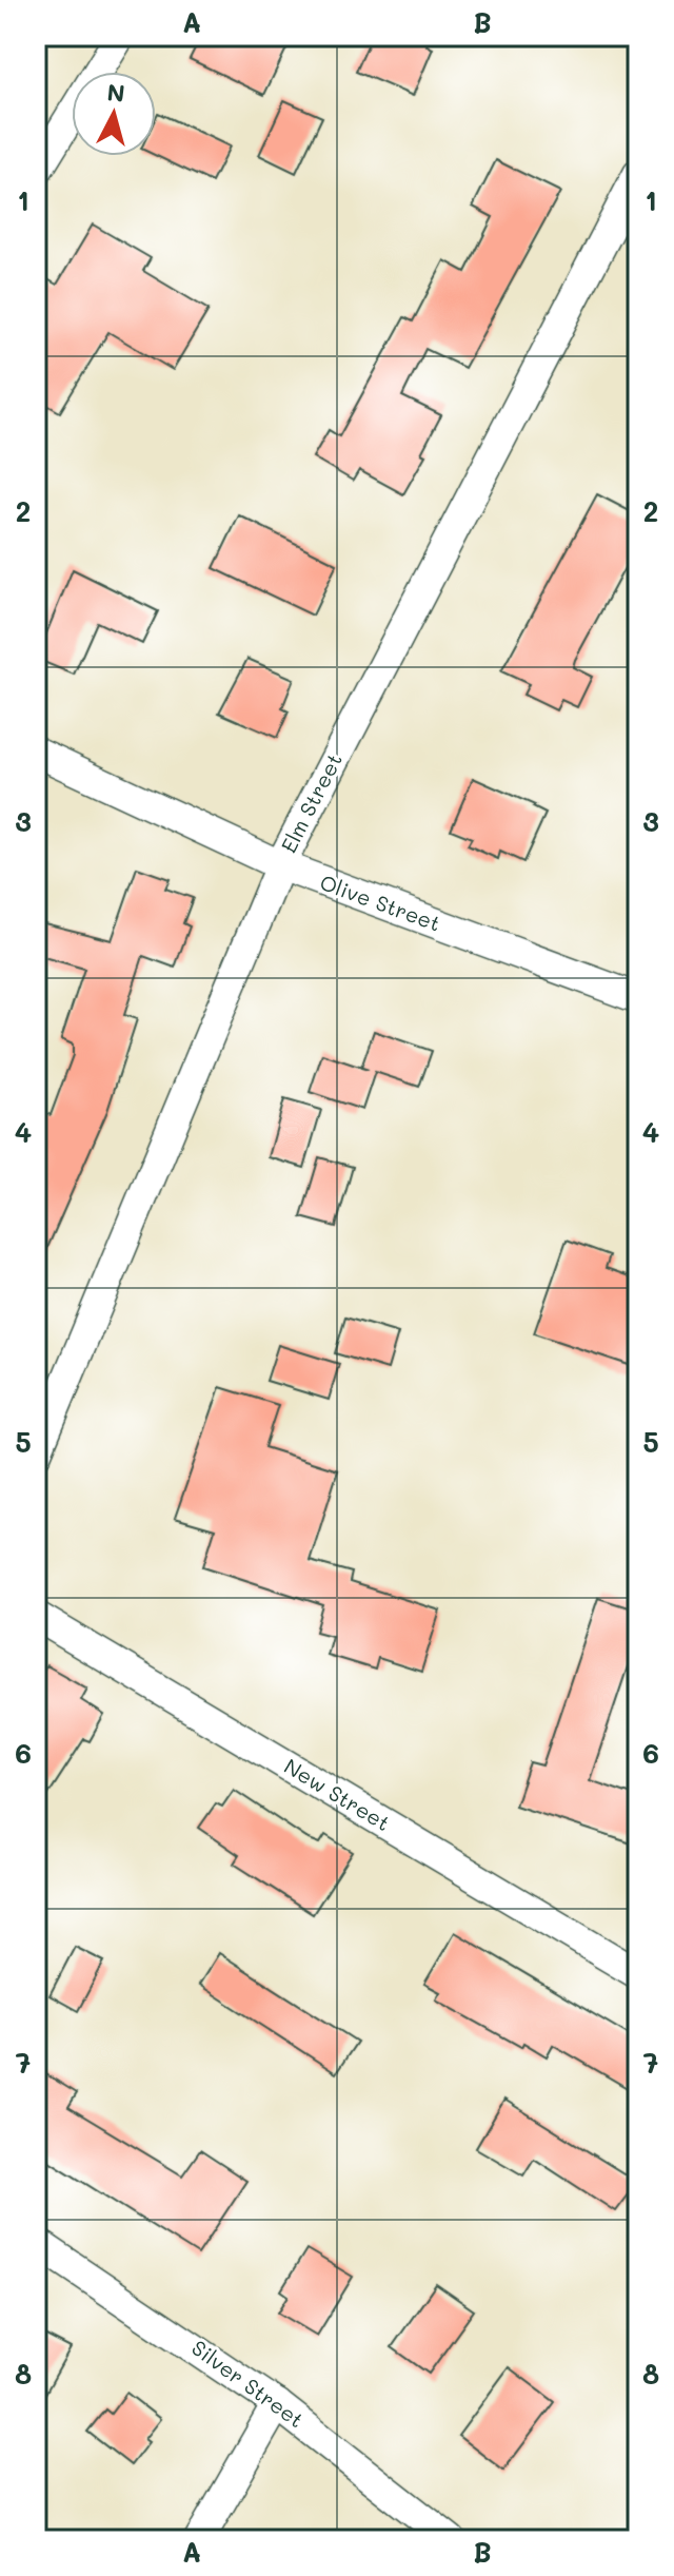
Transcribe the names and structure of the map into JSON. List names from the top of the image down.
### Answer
{
  "streets": {
    "street": [
      "Elm Street",
      "Olive Street",
      "New Street",
      "Silver Street"
    ]
  },
  "crossings": [
    ["Elm Street", "Olive Street"]
  ],
  "north": "top",
  "grid": {
    "columns": ["A", "B"],
    "rows": [
      "1",
      "2",
      "3",
      "4",
      "5",
      "6",
      "7",
      "8"
    ]
  }
}
